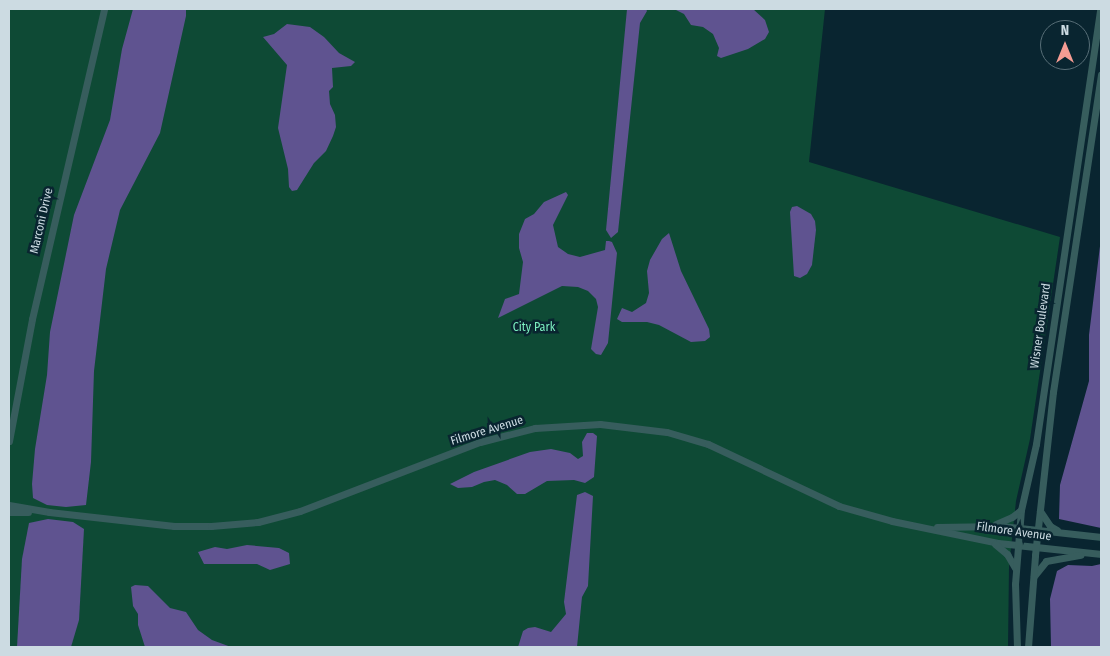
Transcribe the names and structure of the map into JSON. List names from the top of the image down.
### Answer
{
  "streets": {
    "street": ["Marconi Drive", "Wisner Boulevard", "Filmore Avenue"]
  },
  "crossings": [
    ["Wisner Boulevard", "Filmore Avenue"]
  ],
  "parks": ["City Park"],
  "north": "top"
}
